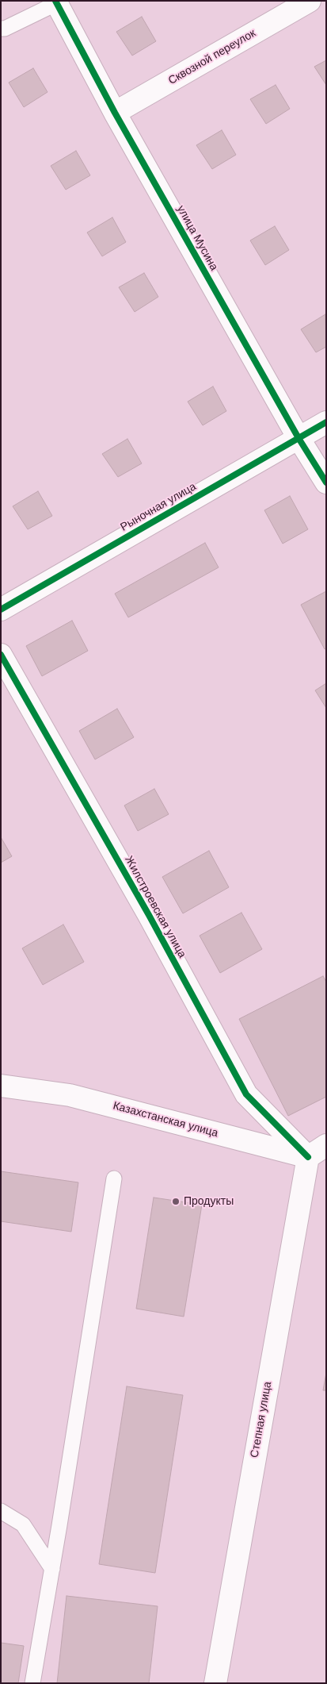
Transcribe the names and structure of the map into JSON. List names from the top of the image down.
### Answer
{
  "streets": {
    "street": [
      "Сквозной переулок",
      "улица Мусина",
      "Рыночная улица",
      "Жилстроевская улица",
      "Казахстанская улица",
      "Степная улица"
    ]
  },
  "crossings": [
    ["Сквозной переулок", "улица Мусина"],
    ["улица Мусина", "Рыночная улица"],
    ["Жилстроевская улица", "Казахстанская улица"],
    ["Жилстроевская улица", "Степная улица"],
    ["Казахстанская улица", "Степная улица"]
  ],
  "places": ["Продукты"]
}
